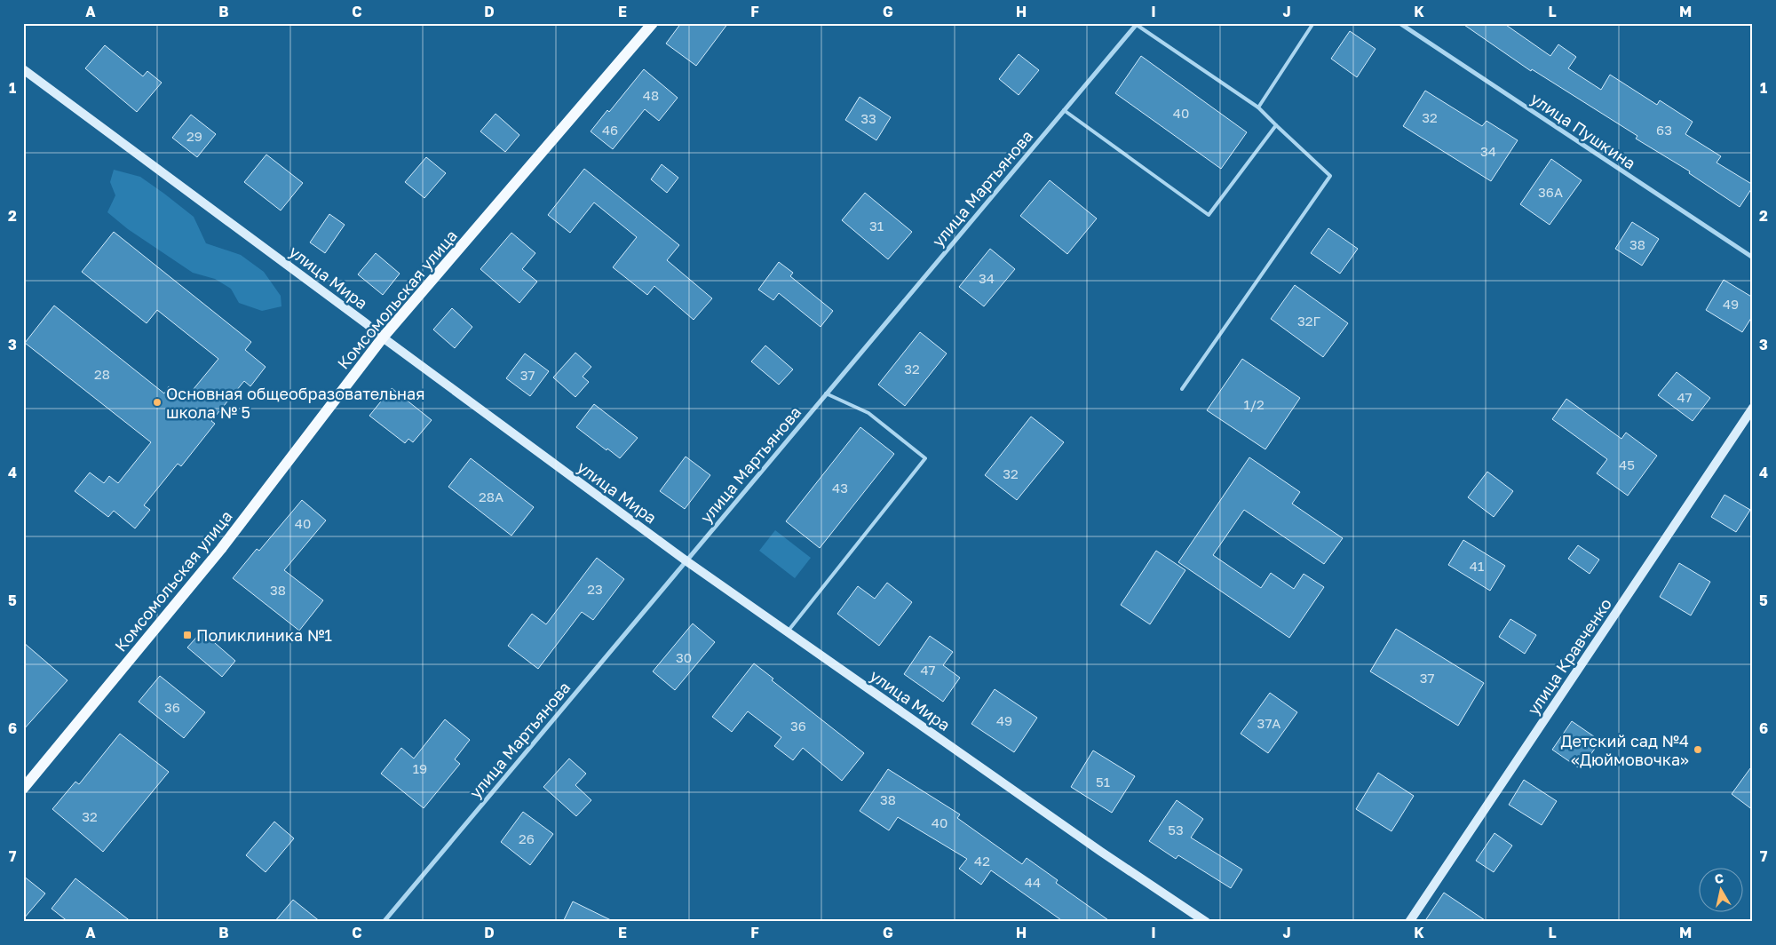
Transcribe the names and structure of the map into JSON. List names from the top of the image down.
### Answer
{
  "streets": {
    "main road": ["улица Мира", "Комсомольская улица", "улица Кравченко"],
    "street": ["улица Пушкина", "улица Мартьянова"]
  },
  "crossings": [
    ["улица Мартьянова", "улица Мира"],
    ["улица Мира", "Комсомольская улица"]
  ],
  "places": {
    "other": ["Основная общеобразовательная школа № 5", "Детский сад №4 «Дюймовочка»"],
    "transit": ["Поликлиника №1"]
  },
  "house_numbers": [
    "48",
    "40",
    "32",
    "33",
    "46",
    "63",
    "29",
    "34",
    "36А",
    "31",
    "38",
    "34",
    "49",
    "32Г",
    "32",
    "28",
    "37",
    "47",
    "1/2",
    "45",
    "32",
    "43",
    "28А",
    "40",
    "41",
    "23",
    "38",
    "30",
    "47",
    "37",
    "36",
    "49",
    "37А",
    "36",
    "19",
    "51",
    "38",
    "32",
    "40",
    "53",
    "26",
    "42",
    "44"
  ],
  "north": "top",
  "grid": {
    "columns": [
      "A",
      "B",
      "C",
      "D",
      "E",
      "F",
      "G",
      "H",
      "I",
      "J",
      "K",
      "L",
      "M"
    ],
    "rows": [
      "1",
      "2",
      "3",
      "4",
      "5",
      "6",
      "7"
    ]
  }
}
